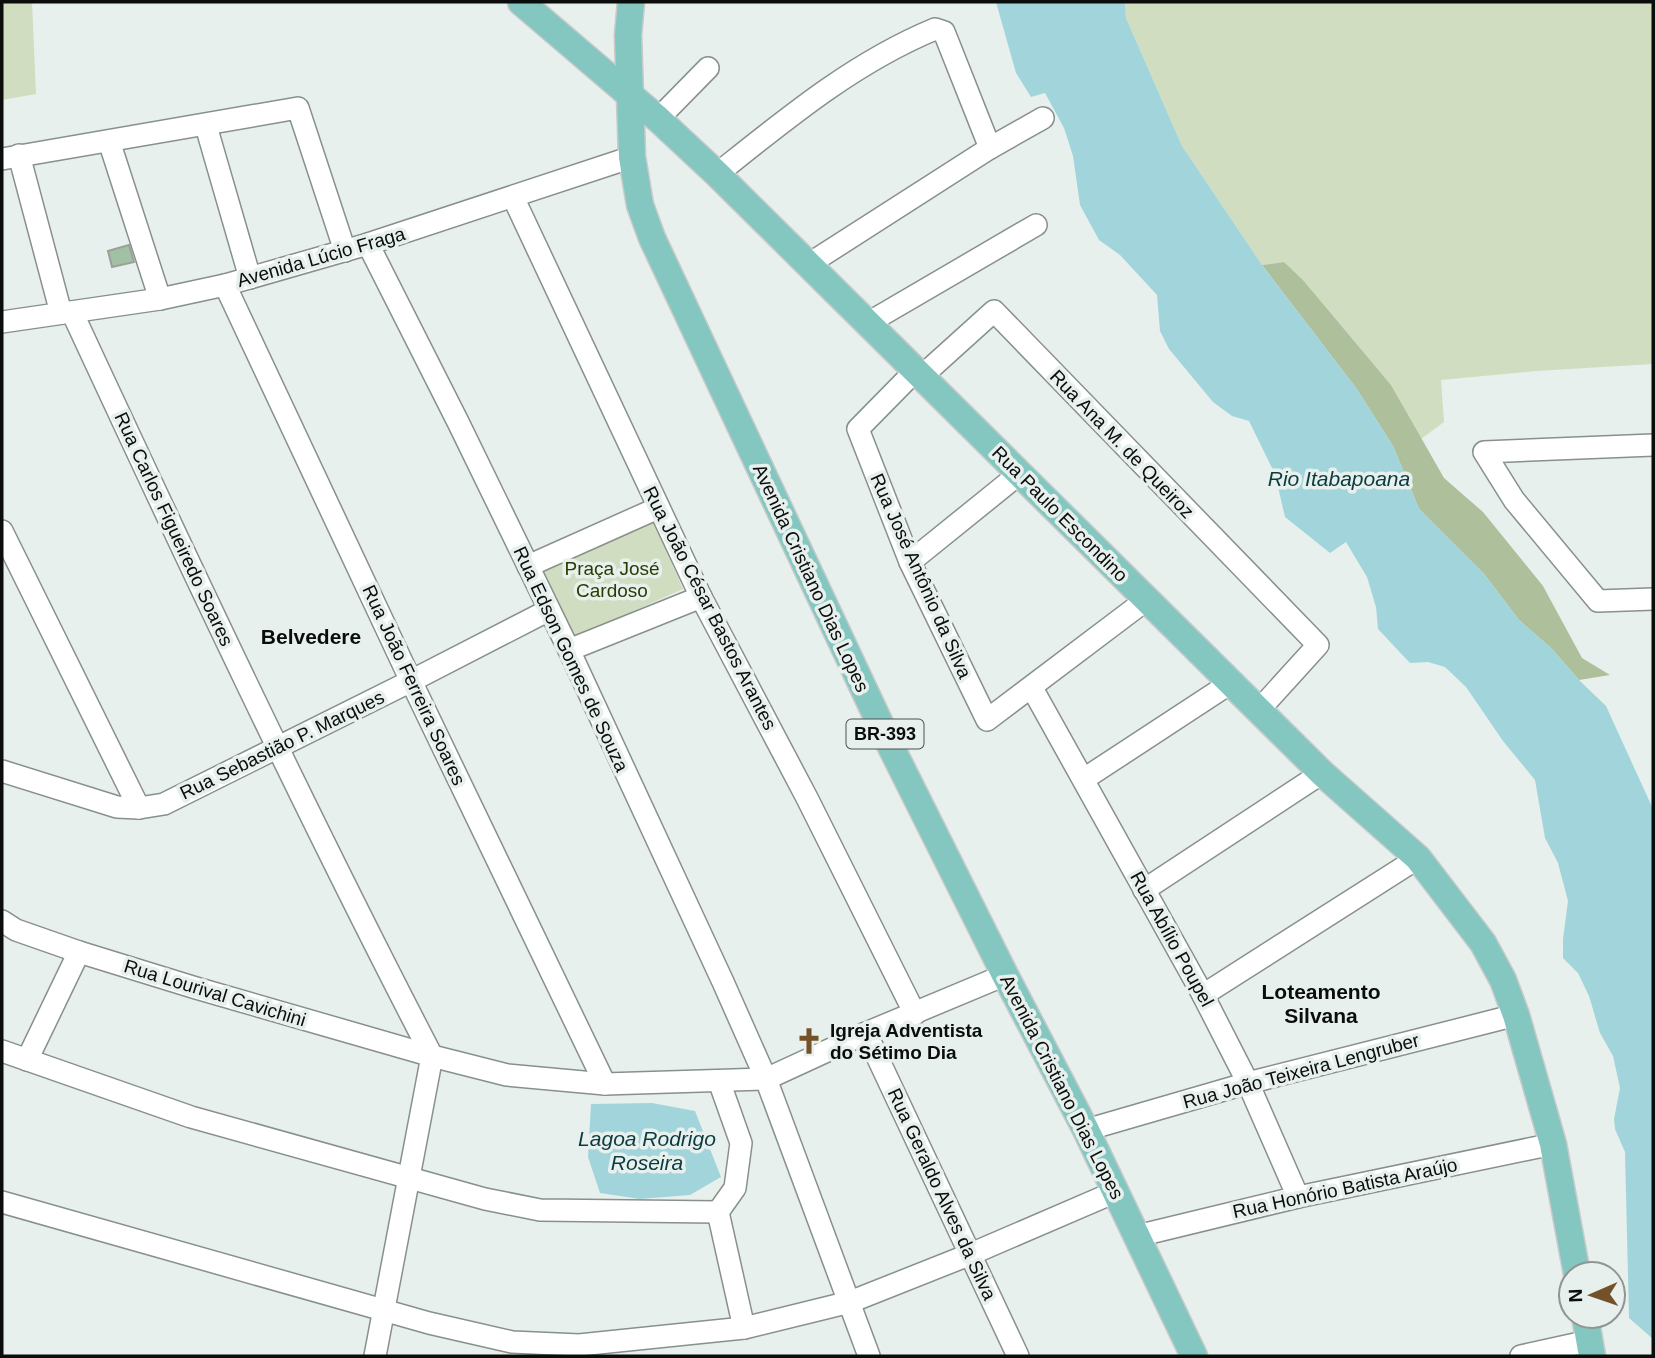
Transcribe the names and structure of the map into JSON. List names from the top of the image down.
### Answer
{
  "streets": {
    "main road": ["Rua Paulo Escondino", "Avenida Cristiano Dias Lopes", "BR-393"],
    "street": [
      "Avenida Lúcio Fraga",
      "Rua Ana M. de Queiroz",
      "Rua Carlos Figueiredo Soares",
      "Rua José Antônio da Silva",
      "Rua João César Bastos Arantes",
      "Rua Edson Gomes de Souza",
      "Rua João Ferreira Soares",
      "Rua Sebastião P. Marques",
      "Rua Abílio Poupel",
      "Rua Lourival Cavichini",
      "Rua João Teixeira Lengruber",
      "Rua Honório Batista Araújo",
      "Rua Geraldo Alves da Silva"
    ]
  },
  "crossings": [
    ["Avenida Lúcio Fraga", "Rua Carlos Figueiredo Soares"],
    ["Avenida Lúcio Fraga", "Avenida Cristiano Dias Lopes"],
    ["Avenida Lúcio Fraga", "Rua João César Bastos Arantes"],
    ["Avenida Lúcio Fraga", "Rua Edson Gomes de Souza"],
    ["Avenida Lúcio Fraga", "Rua João Ferreira Soares"],
    ["Rua Ana M. de Queiroz", "Rua Paulo Escondino"],
    ["Rua Ana M. de Queiroz", "Rua José Antônio da Silva"],
    ["Rua Paulo Escondino", "Rua José Antônio da Silva"],
    ["Rua Paulo Escondino", "Avenida Cristiano Dias Lopes"],
    ["Rua Paulo Escondino", "Rua João Teixeira Lengruber"],
    ["Rua Paulo Escondino", "Rua Honório Batista Araújo"],
    ["Rua Carlos Figueiredo Soares", "Rua Sebastião P. Marques"],
    ["Rua Carlos Figueiredo Soares", "Rua Lourival Cavichini"],
    ["Rua José Antônio da Silva", "Rua Abílio Poupel"],
    ["Avenida Cristiano Dias Lopes", "Rua João Teixeira Lengruber"],
    ["Avenida Cristiano Dias Lopes", "Rua Honório Batista Araújo"],
    ["Rua Edson Gomes de Souza", "Rua Sebastião P. Marques"],
    ["Rua Edson Gomes de Souza", "Rua Lourival Cavichini"],
    ["Rua João Ferreira Soares", "Rua Sebastião P. Marques"],
    ["Rua João Ferreira Soares", "Rua Lourival Cavichini"],
    ["Rua Abílio Poupel", "Rua João Teixeira Lengruber"],
    ["Rua Abílio Poupel", "Rua Honório Batista Araújo"]
  ],
  "districts": ["Belvedere", "Loteamento Silvana"],
  "water": ["Rio Itabapoana", "Lagoa Rodrigo Roseira"],
  "parks": ["Praça José Cardoso"],
  "places": {
    "church": ["Igreja Adventista do Sétimo Dia"]
  },
  "north": "left"
}
